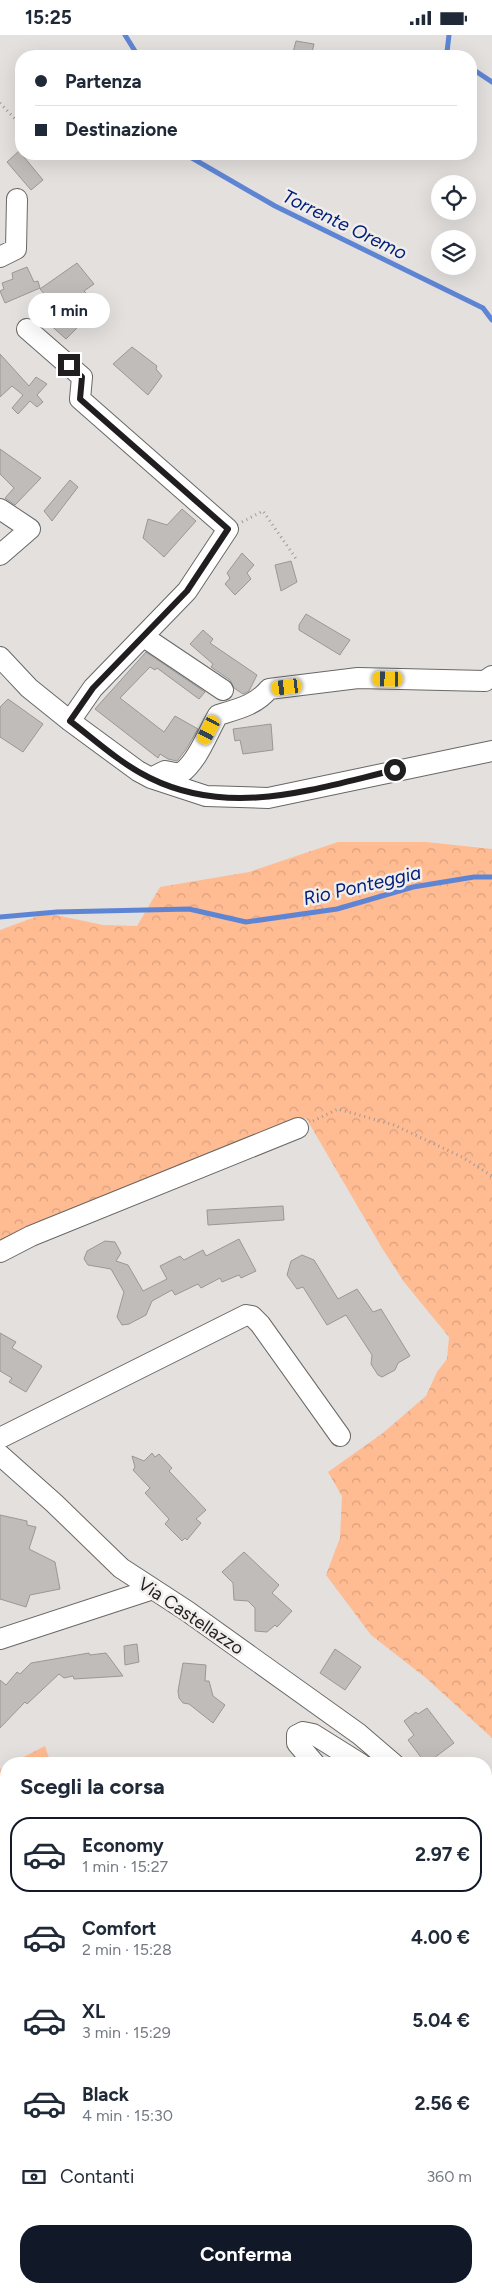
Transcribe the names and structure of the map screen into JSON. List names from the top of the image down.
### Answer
{
  "streets": {
    "street": ["Via Castellazzo"]
  },
  "water": ["Torrente Oremo", "Rio Ponteggia"],
  "page": {
    "status": "15:25",
    "banner": ["Partenza", "Destinazione"],
    "bubble": "1 min",
    "heading": "Scegli la corsa",
    "list": [
      {
        "name": "Economy",
        "note": "1 min · 15:27",
        "value": "2.97 €"
      },
      {
        "name": "Comfort",
        "note": "2 min · 15:28",
        "value": "4.00 €"
      },
      {
        "name": "XL",
        "note": "3 min · 15:29",
        "value": "5.04 €"
      },
      {
        "name": "Black",
        "note": "4 min · 15:30",
        "value": "2.56 €"
      }
    ],
    "pay": ["Contanti", "360 m"],
    "buttons": "Conferma"
  }
}
